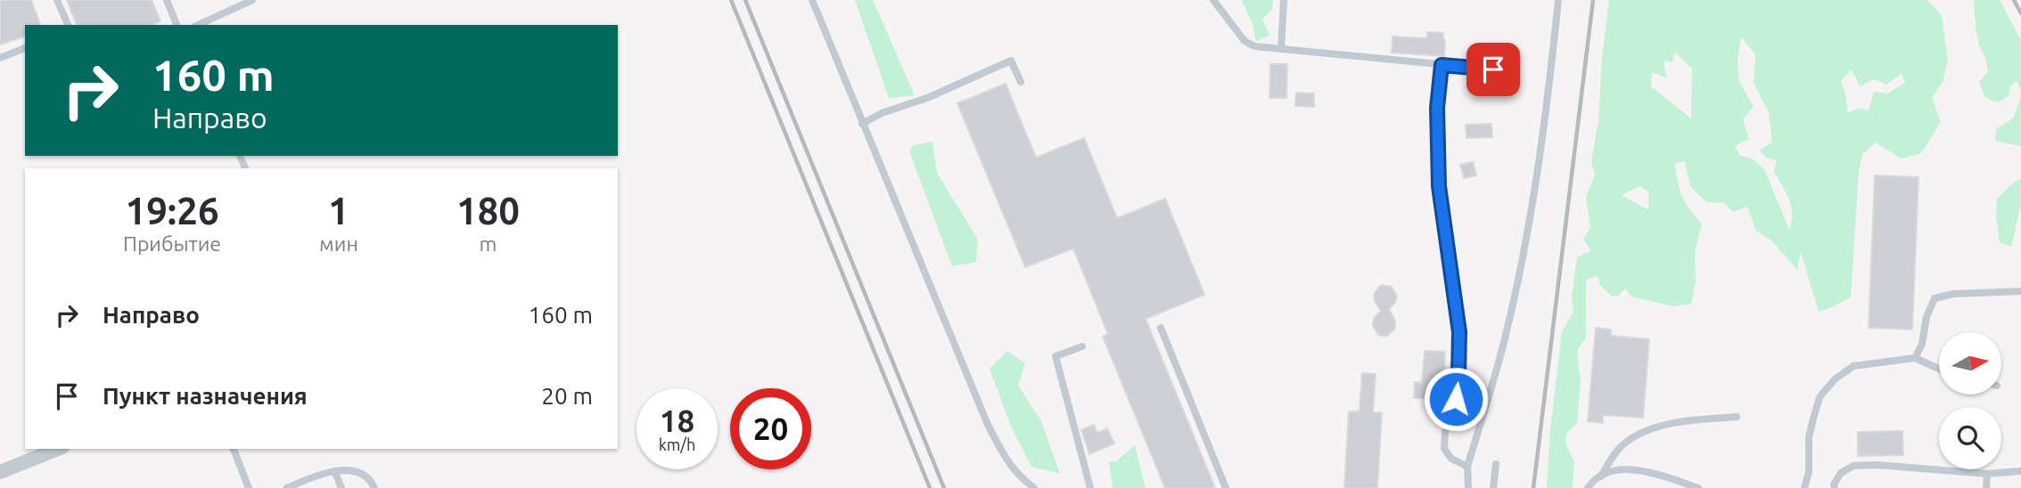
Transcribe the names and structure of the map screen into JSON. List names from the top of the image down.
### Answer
{
  "north": "right",
  "page": {
    "turn": ["160 m", "Направо"],
    "eta": [
      "19:26",
      "Прибытие",
      "1",
      "мин",
      "180",
      "m"
    ],
    "list": [
      {
        "name": "Направо",
        "value": "160 m"
      },
      {
        "name": "Пункт назначения",
        "value": "20 m"
      }
    ],
    "speed": "18 km/h",
    "limit": "20"
  }
}
